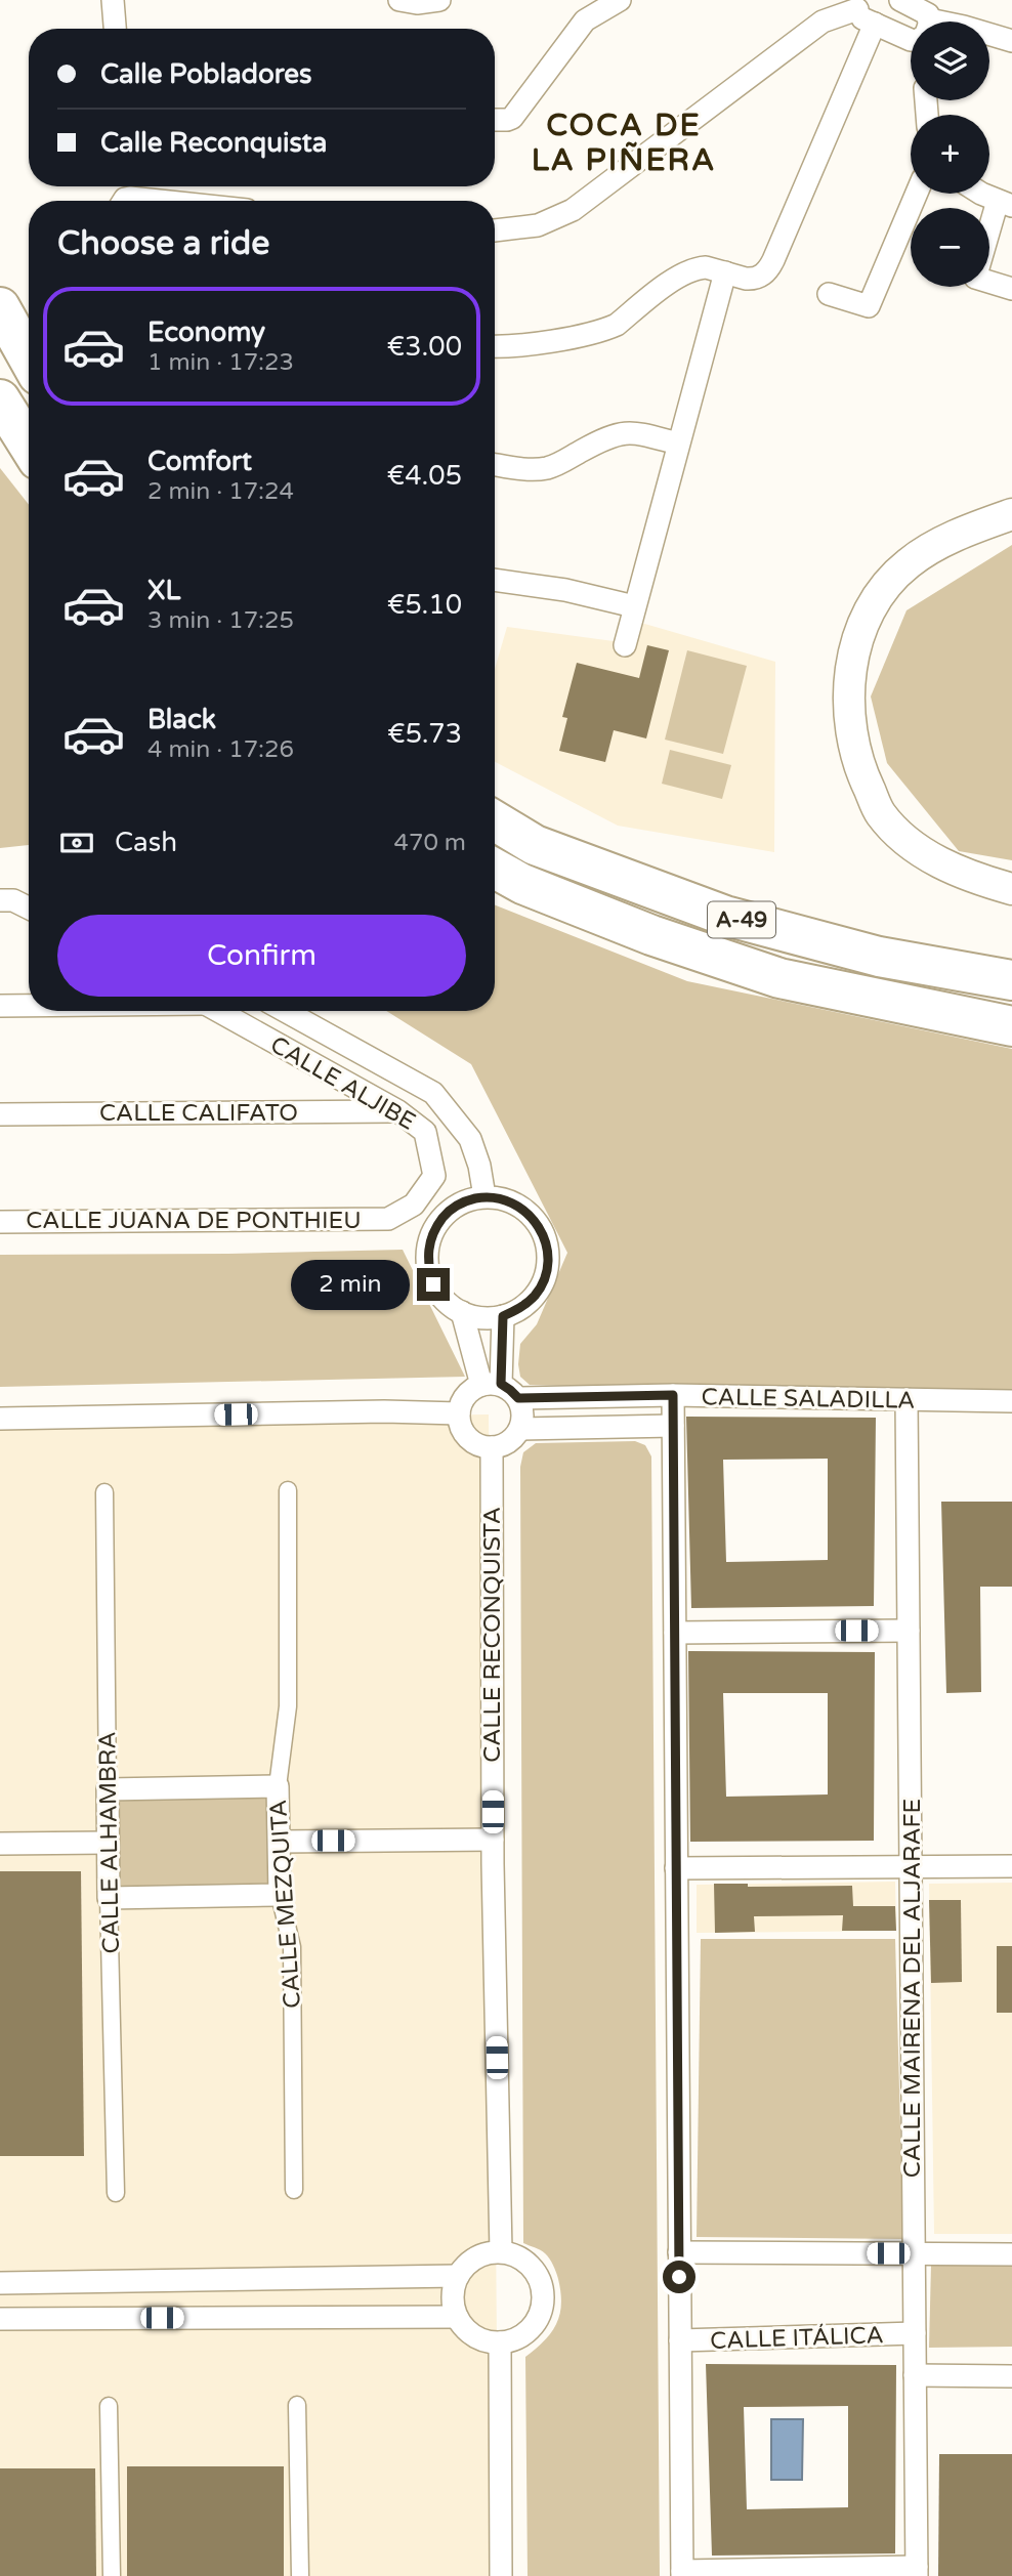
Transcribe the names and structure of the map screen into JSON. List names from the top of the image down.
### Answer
{
  "streets": {
    "highway": ["A-49"],
    "street": [
      "CALLE ALJIBE",
      "CALLE CALIFATO",
      "CALLE JUANA DE PONTHIEU",
      "CALLE SALADILLA",
      "CALLE RECONQUISTA",
      "CALLE ALHAMBRA",
      "CALLE MEZQUITA",
      "CALLE MAIRENA DEL ALJARAFE",
      "CALLE ITÁLICA"
    ]
  },
  "crossings": [
    ["CALLE ALJIBE", "CALLE CALIFATO"],
    ["CALLE ALJIBE", "CALLE JUANA DE PONTHIEU"],
    ["CALLE SALADILLA", "CALLE RECONQUISTA"],
    ["CALLE SALADILLA", "CALLE MAIRENA DEL ALJARAFE"],
    ["CALLE MAIRENA DEL ALJARAFE", "CALLE ITÁLICA"]
  ],
  "districts": ["COCA DE LA PIÑERA"],
  "page": {
    "map_buttons": ["+", "−"],
    "banner": ["Calle Pobladores", "Calle Reconquista"],
    "heading": "Choose a ride",
    "list": [
      {
        "name": "Economy",
        "note": "1 min · 17:23",
        "value": "€3.00"
      },
      {
        "name": "Comfort",
        "note": "2 min · 17:24",
        "value": "€4.05"
      },
      {
        "name": "XL",
        "note": "3 min · 17:25",
        "value": "€5.10"
      },
      {
        "name": "Black",
        "note": "4 min · 17:26",
        "value": "€5.73"
      }
    ],
    "pay": ["Cash", "470 m"],
    "buttons": "Confirm",
    "bubble": "2 min"
  }
}
